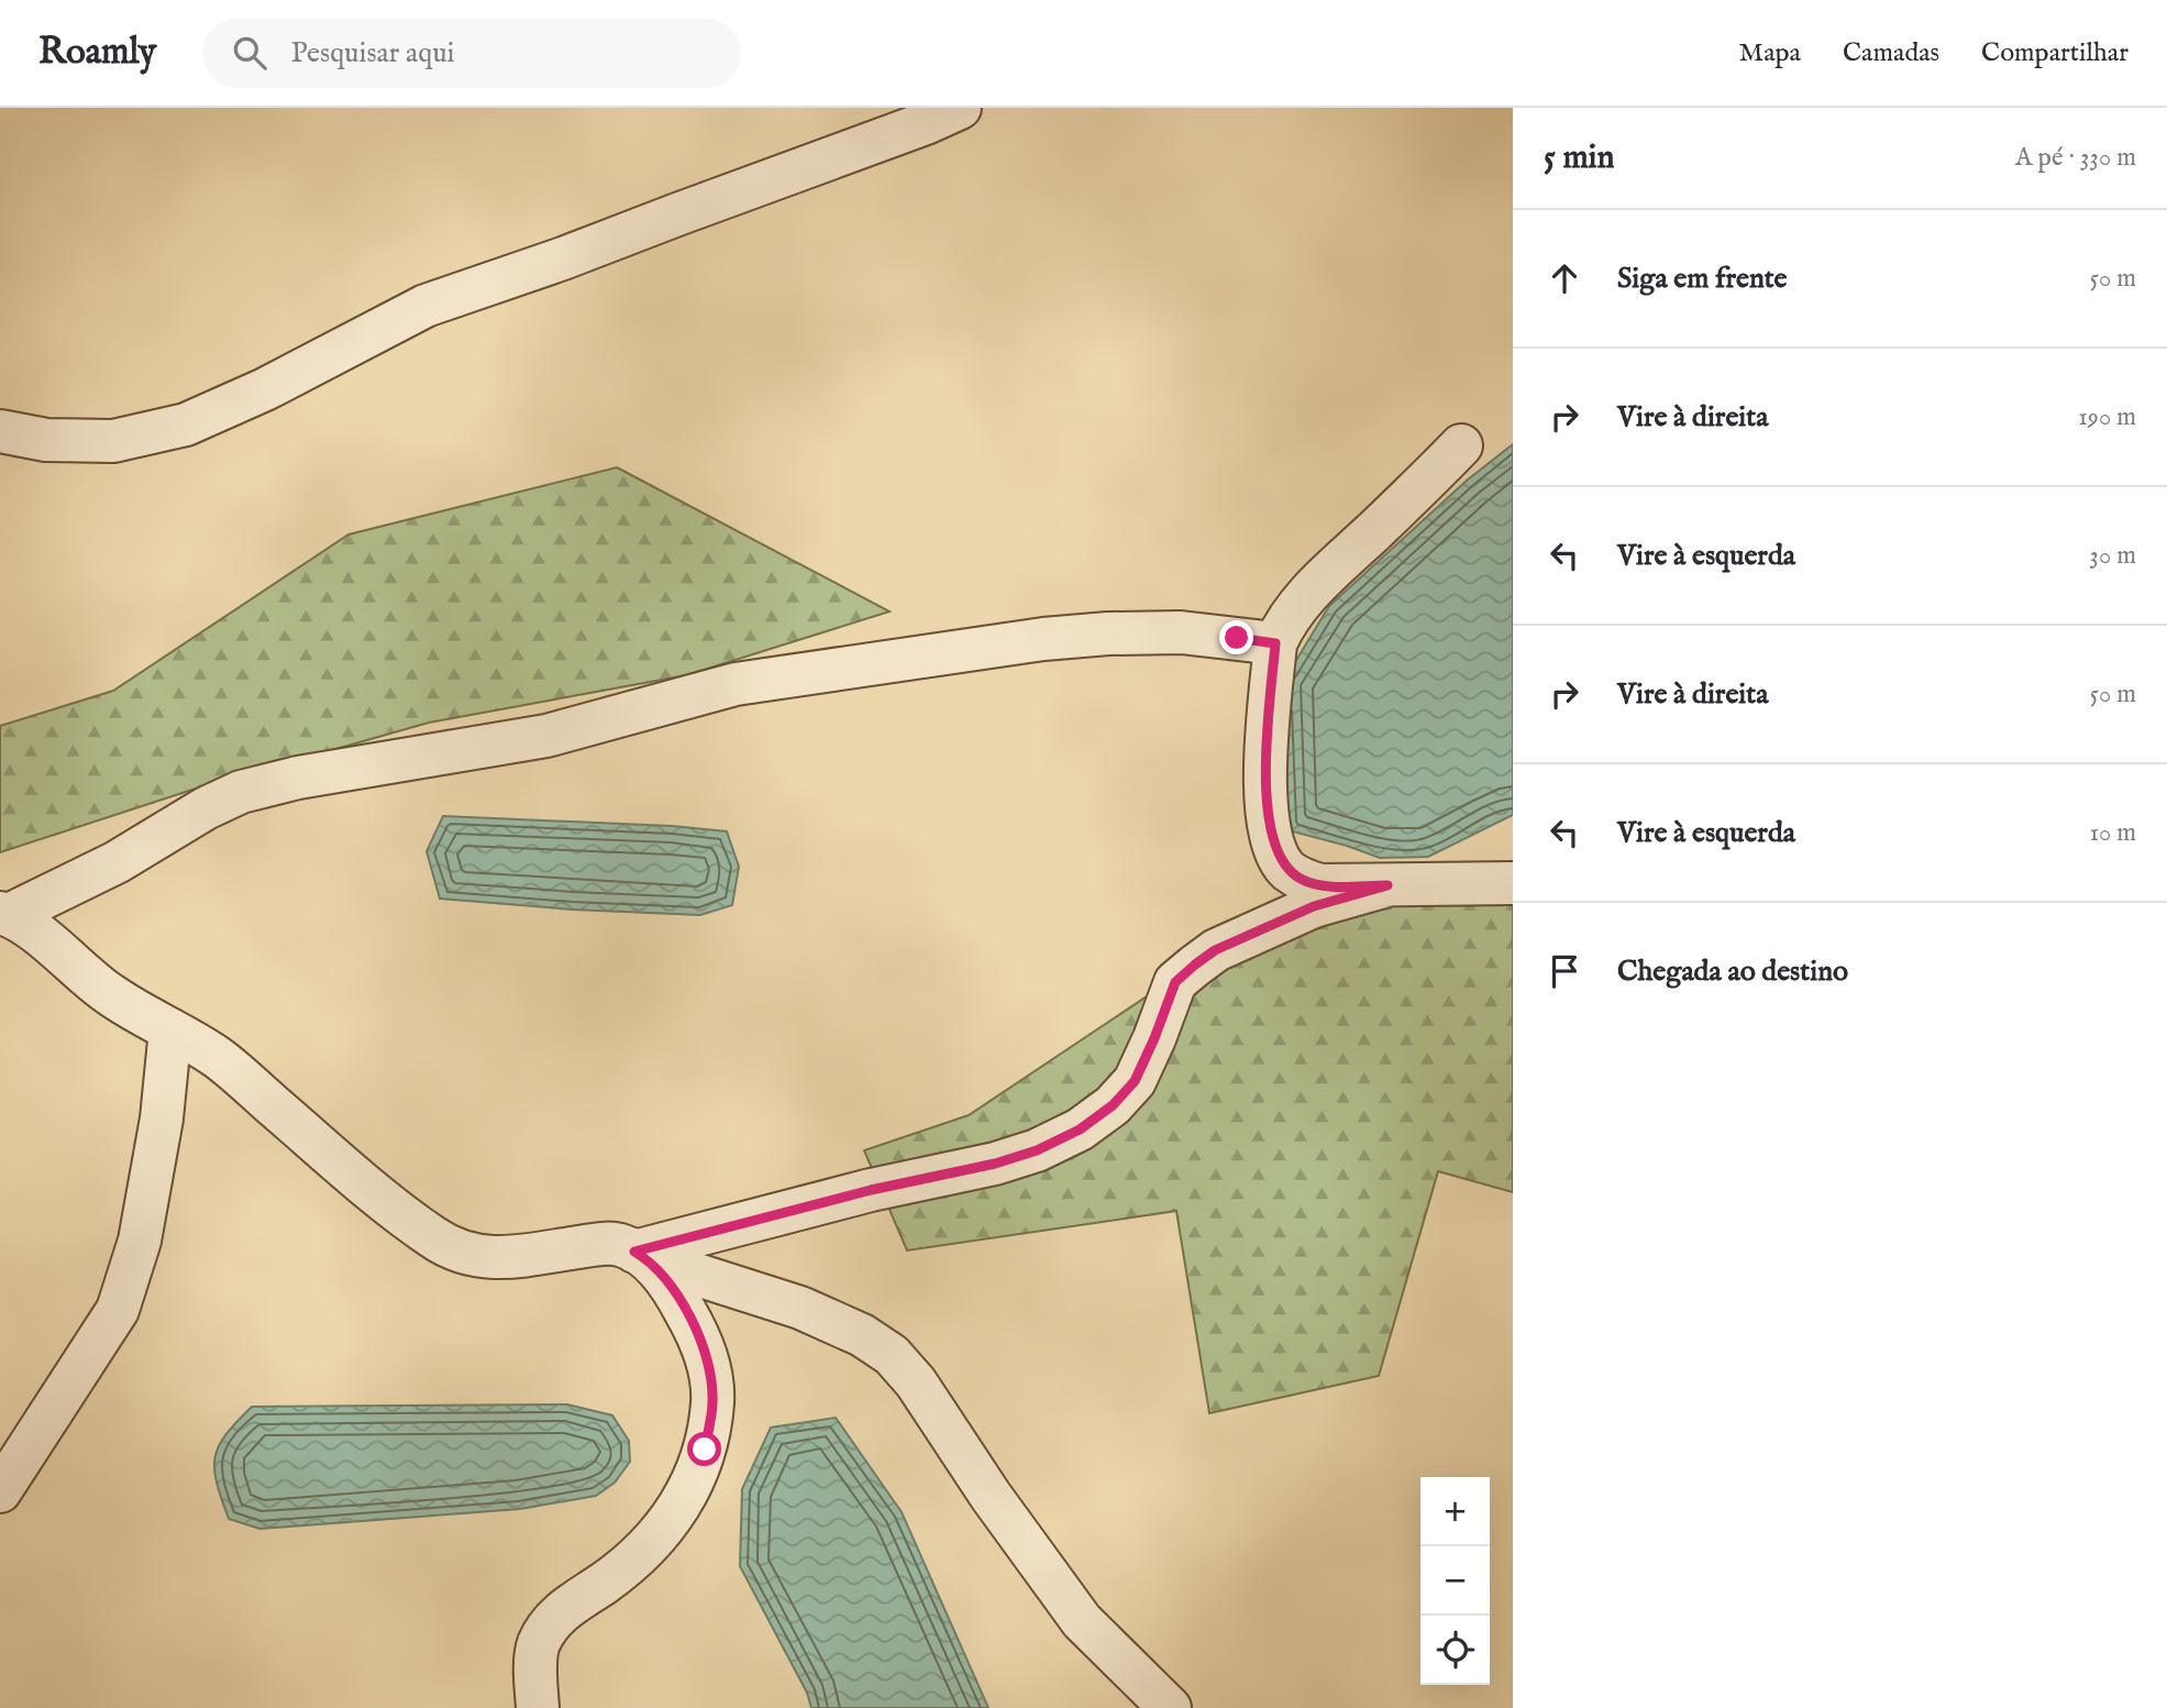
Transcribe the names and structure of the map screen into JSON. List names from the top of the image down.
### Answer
{
  "page": {
    "header": "Roamly",
    "search": "Pesquisar aqui",
    "nav": ["Mapa", "Camadas", "Compartilhar"],
    "heading": ["5 min", "A pé · 330 m"],
    "list": [
      ["Siga em frente", "50 m"],
      ["Vire à direita", "190 m"],
      ["Vire à esquerda", "30 m"],
      ["Vire à direita", "50 m"],
      ["Vire à esquerda", "10 m"],
      "Chegada ao destino"
    ],
    "map_buttons": ["+", "−"]
  }
}
